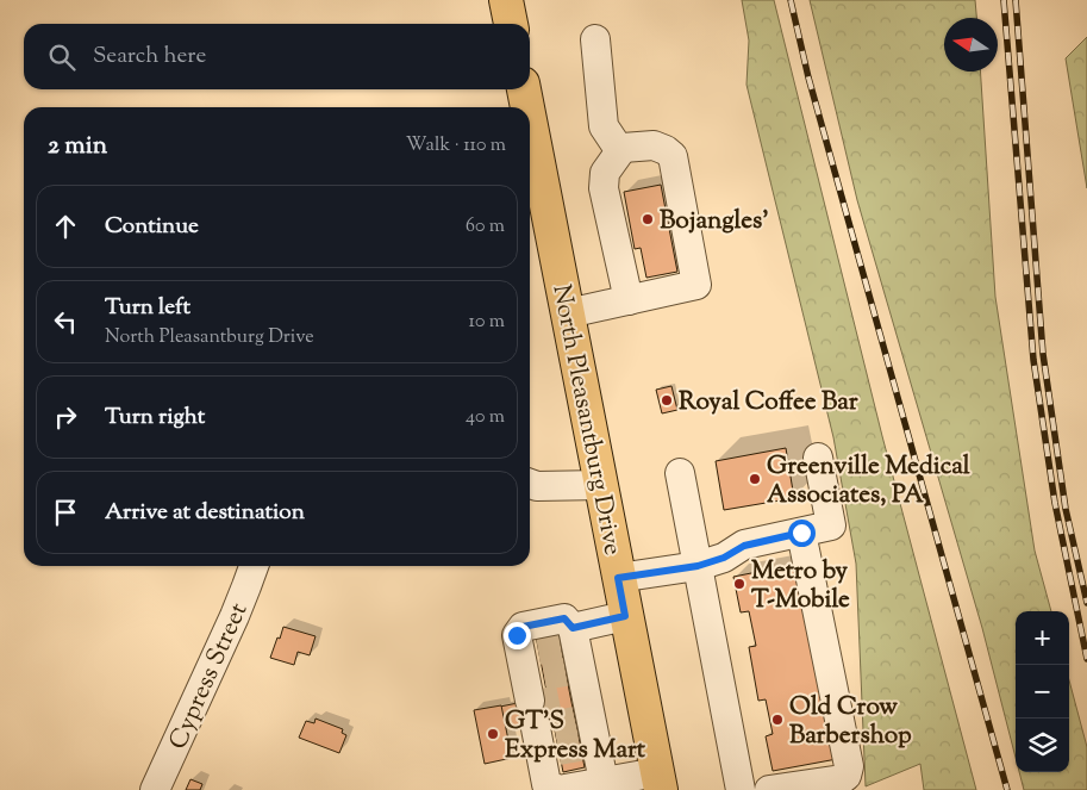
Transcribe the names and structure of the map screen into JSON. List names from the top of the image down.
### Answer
{
  "streets": {
    "main road": ["North Pleasantburg Drive"],
    "street": ["Cypress Street"]
  },
  "places": [
    "Bojangles'",
    "Royal Coffee Bar",
    "Greenville Medical Associates, PA",
    "Metro by T-Mobile",
    "Old Crow Barbershop",
    "GT'S Express Mart"
  ],
  "north": "left",
  "page": {
    "search": "Search here",
    "heading": ["2 min", "Walk · 110 m"],
    "list": [
      ["Continue", "60 m"],
      ["Turn left", "North Pleasantburg Drive", "10 m"],
      ["Turn right", "40 m"],
      "Arrive at destination"
    ],
    "map_buttons": ["+", "−"]
  }
}
